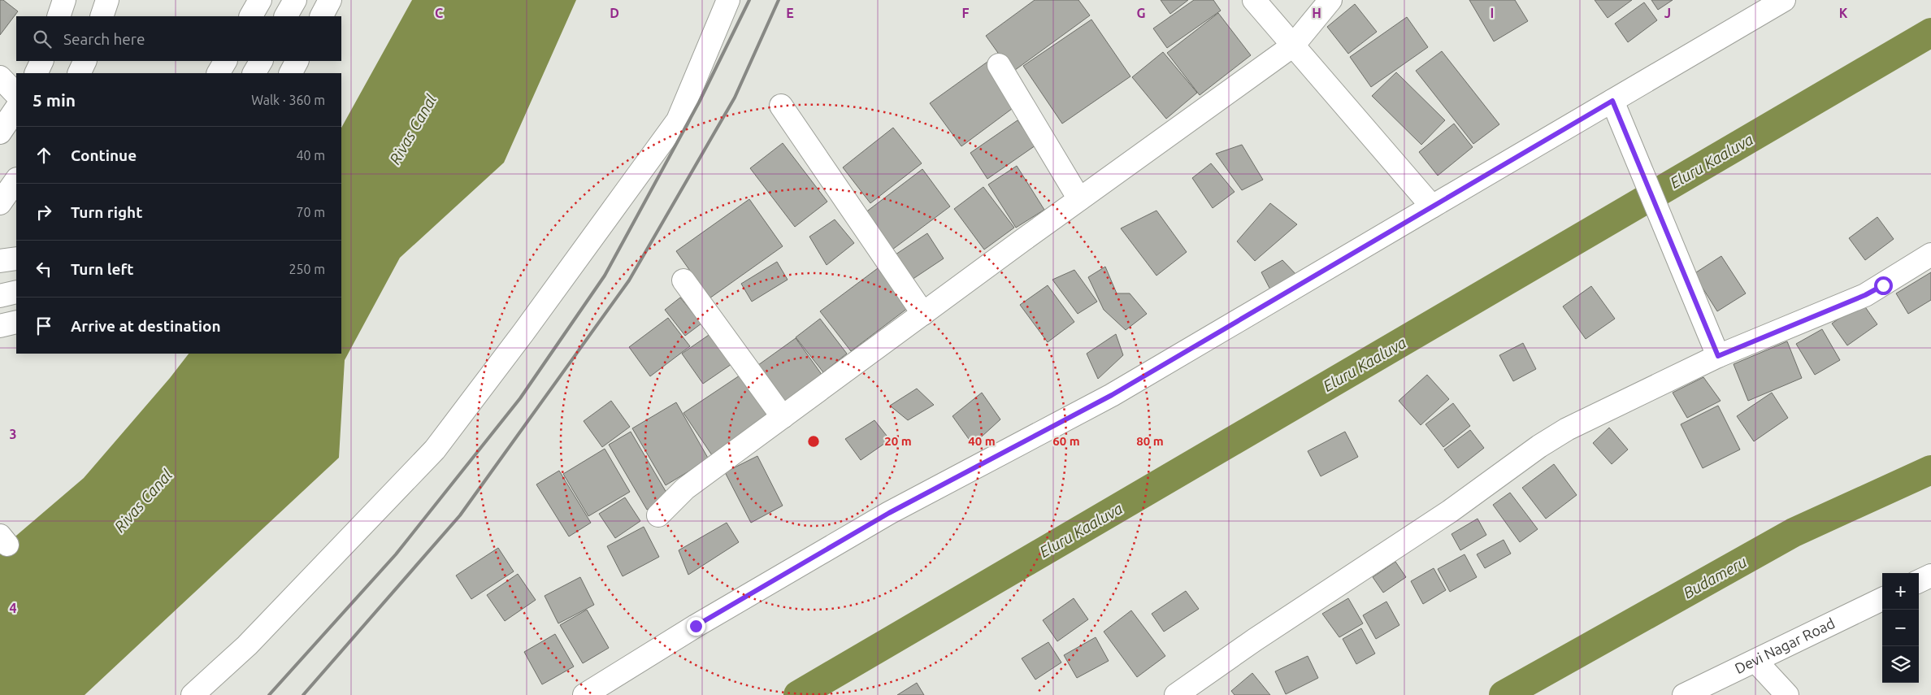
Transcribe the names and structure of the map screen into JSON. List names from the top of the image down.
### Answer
{
  "streets": {
    "street": ["Devi Nagar Road"]
  },
  "water": ["Rivas Canal", "Eluru Kaaluva", "Budameru"],
  "page": {
    "search": "Search here",
    "heading": ["5 min", "Walk · 360 m"],
    "list": [
      ["Continue", "40 m"],
      ["Turn right", "70 m"],
      ["Turn left", "250 m"],
      "Arrive at destination"
    ],
    "map_buttons": ["+", "−"]
  },
  "grid": {
    "columns": [
      "C",
      "D",
      "E",
      "F",
      "G",
      "H",
      "I",
      "J",
      "K"
    ],
    "rows": ["3", "4"]
  },
  "rings": [
    "20 m",
    "40 m",
    "60 m",
    "80 m"
  ]
}
